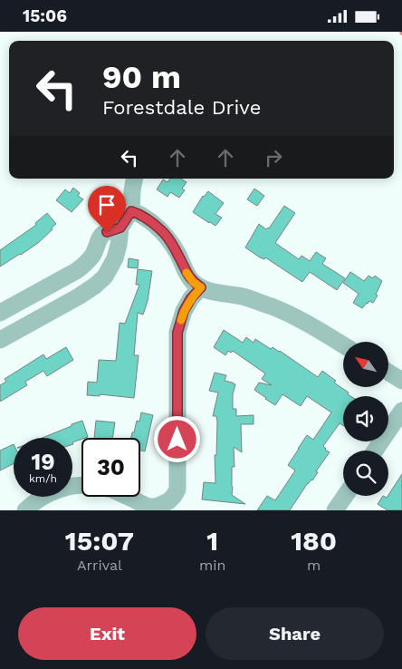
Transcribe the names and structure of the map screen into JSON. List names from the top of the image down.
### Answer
{
  "north": "top left",
  "page": {
    "status": "15:06",
    "turn": ["90 m", "Forestdale Drive"],
    "speed": "19 km/h",
    "limit": "30",
    "eta": [
      "15:07",
      "Arrival",
      "1",
      "min",
      "180",
      "m"
    ],
    "buttons": ["Exit", "Share"]
  }
}
